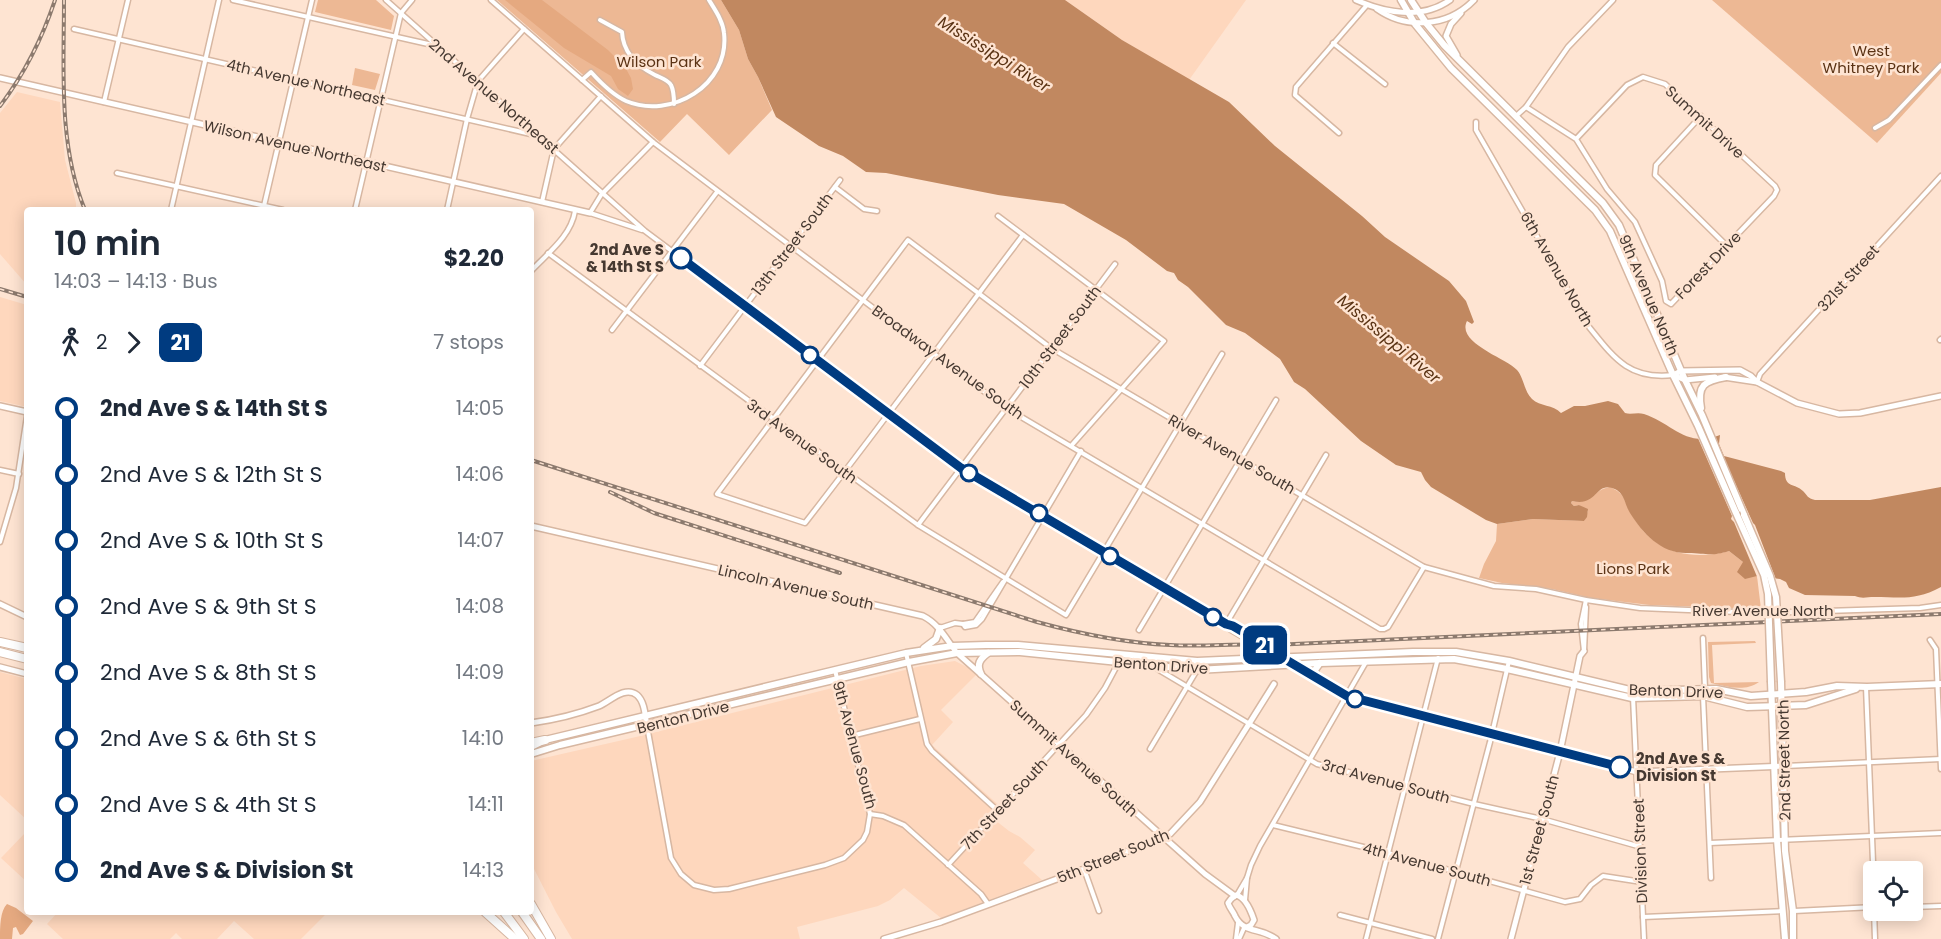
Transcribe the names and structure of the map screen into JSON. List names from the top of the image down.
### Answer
{
  "streets": {
    "main road": ["9th Avenue North", "Benton Drive", "2nd Street North"],
    "street": [
      "4th Avenue Northeast",
      "2nd Avenue Northeast",
      "Summit Drive",
      "Wilson Avenue Northeast",
      "13th Street South",
      "Forest Drive",
      "6th Avenue North",
      "321st Street",
      "10th Street South",
      "Broadway Avenue South",
      "3rd Avenue South",
      "River Avenue South",
      "Lincoln Avenue South",
      "River Avenue North",
      "9th Avenue South",
      "Summit Avenue South",
      "7th Street South",
      "1st Street South",
      "Division Street",
      "5th Street South",
      "4th Avenue South"
    ]
  },
  "crossings": [
    ["4th Avenue Northeast", "2nd Avenue Northeast"],
    ["Summit Drive", "Forest Drive"],
    ["13th Street South", "Broadway Avenue South"],
    ["13th Street South", "3rd Avenue South"],
    ["6th Avenue North", "9th Avenue North"],
    ["9th Avenue North", "2nd Street North"],
    ["10th Street South", "Broadway Avenue South"],
    ["10th Street South", "3rd Avenue South"],
    ["10th Street South", "River Avenue South"],
    ["Broadway Avenue South", "River Avenue South"],
    ["3rd Avenue South", "Benton Drive"],
    ["3rd Avenue South", "1st Street South"],
    ["3rd Avenue South", "Division Street"],
    ["3rd Avenue South", "5th Street South"],
    ["River Avenue South", "River Avenue North"],
    ["River Avenue South", "1st Street South"],
    ["Lincoln Avenue South", "Benton Drive"],
    ["Lincoln Avenue South", "Summit Avenue South"],
    ["River Avenue North", "1st Street South"],
    ["Benton Drive", "9th Avenue South"],
    ["Benton Drive", "Summit Avenue South"],
    ["Benton Drive", "2nd Street North"],
    ["Benton Drive", "7th Street South"],
    ["Benton Drive", "1st Street South"],
    ["Benton Drive", "Division Street"],
    ["9th Avenue South", "7th Street South"],
    ["9th Avenue South", "5th Street South"],
    ["Summit Avenue South", "7th Street South"],
    ["Summit Avenue South", "5th Street South"],
    ["1st Street South", "4th Avenue South"],
    ["Division Street", "4th Avenue South"]
  ],
  "water": ["Mississippi River"],
  "parks": ["West Whitney Park", "Wilson Park", "Lions Park"],
  "places": ["2nd Ave S & 14th St S", "2nd Ave S & Division St"],
  "lines": ["bus line 21"],
  "page": {
    "on_map": "21",
    "heading": ["10 min", "14:03 – 14:13 · Bus", "$2.20"],
    "legs": ["2", "21", "7 stops"],
    "list": [
      {
        "name": "2nd Ave S & 14th St S",
        "value": "14:05"
      },
      {
        "name": "2nd Ave S & 12th St S",
        "value": "14:06"
      },
      {
        "name": "2nd Ave S & 10th St S",
        "value": "14:07"
      },
      {
        "name": "2nd Ave S & 9th St S",
        "value": "14:08"
      },
      {
        "name": "2nd Ave S & 8th St S",
        "value": "14:09"
      },
      {
        "name": "2nd Ave S & 6th St S",
        "value": "14:10"
      },
      {
        "name": "2nd Ave S & 4th St S",
        "value": "14:11"
      },
      {
        "name": "2nd Ave S & Division St",
        "value": "14:13"
      }
    ]
  }
}
